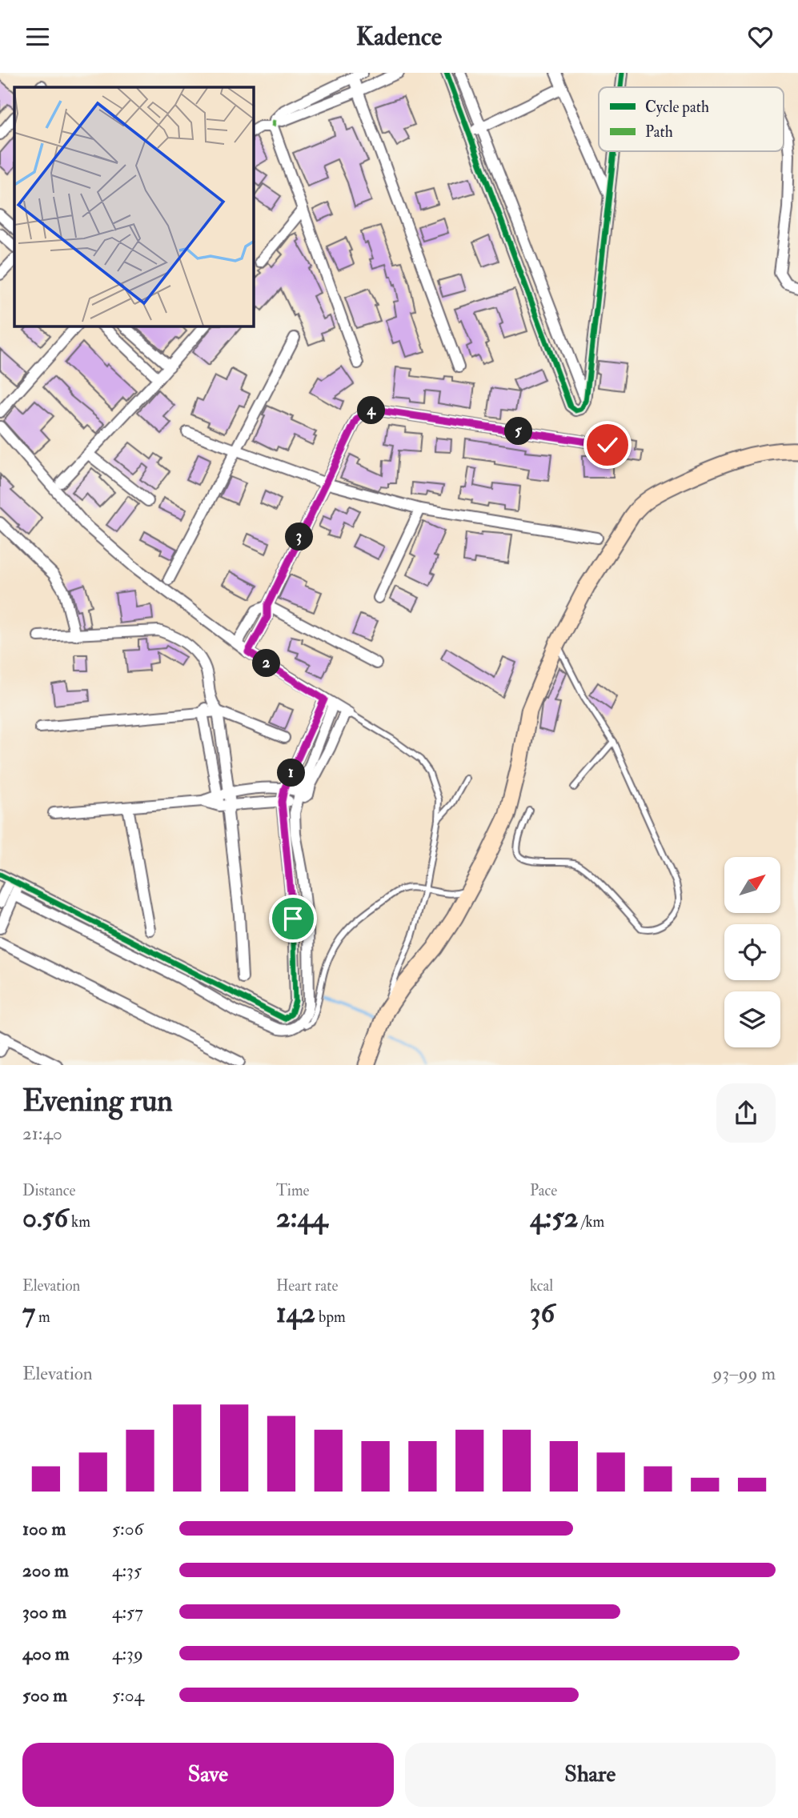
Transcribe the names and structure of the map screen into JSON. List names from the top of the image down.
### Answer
{
  "legend": ["Cycle path", "Path"],
  "north": "top right",
  "page": {
    "header": "Kadence",
    "pins": [
      "4",
      "5",
      "3",
      "2",
      "1"
    ],
    "heading": ["Evening run", "21:40"],
    "stats": [
      ["Distance", "0.56 km"],
      ["Time", "2:44"],
      ["Pace", "4:52 /km"],
      ["Elevation", "7 m"],
      ["Heart rate", "142 bpm"],
      ["kcal", "36"]
    ],
    "chart": ["Elevation", "93–99 m"],
    "list": [
      {
        "name": "100 m",
        "note": "5:06"
      },
      {
        "name": "200 m",
        "note": "4:35"
      },
      {
        "name": "300 m",
        "note": "4:57"
      },
      {
        "name": "400 m",
        "note": "4:39"
      },
      {
        "name": "500 m",
        "note": "5:04"
      }
    ],
    "buttons": ["Save", "Share"]
  }
}
